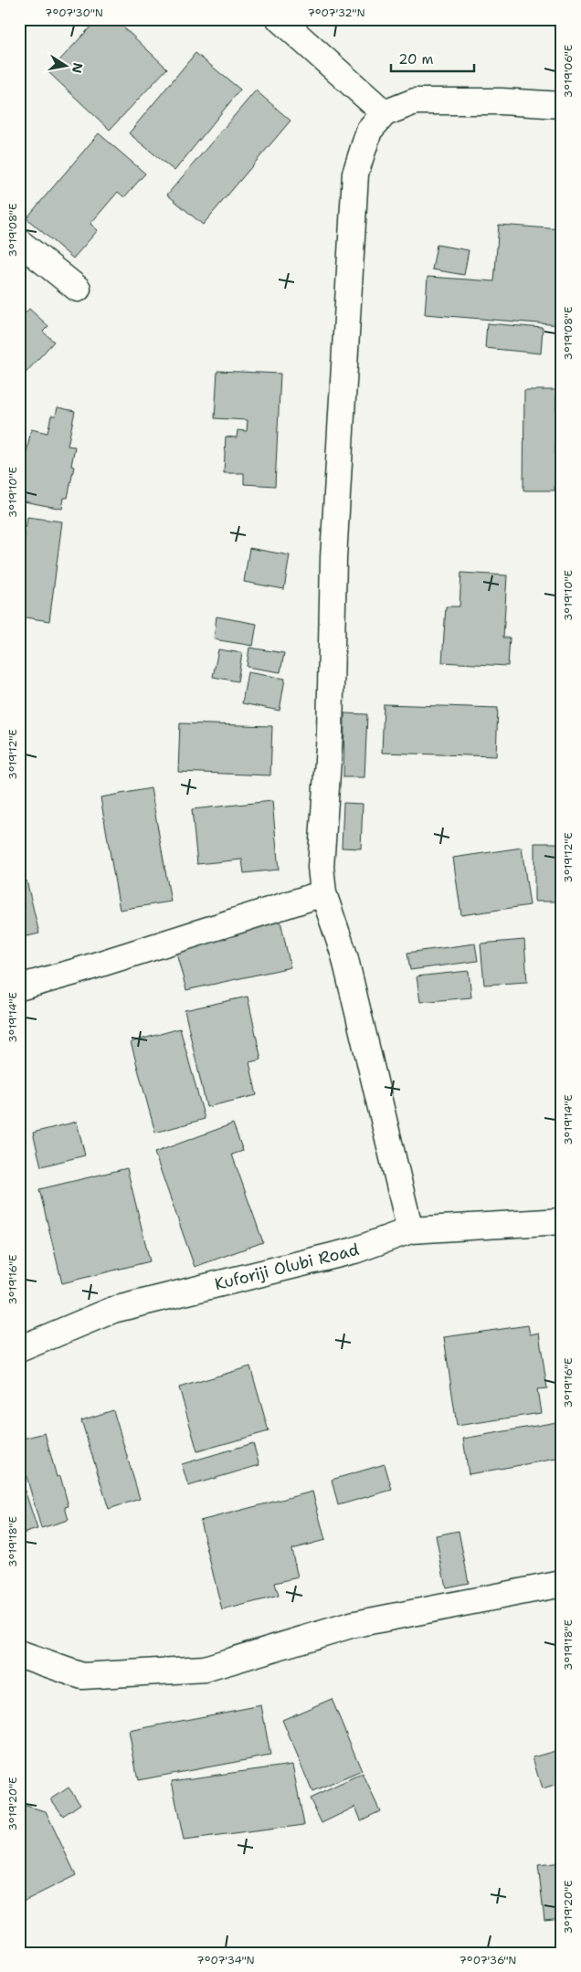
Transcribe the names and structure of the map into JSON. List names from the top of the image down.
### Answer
{
  "streets": {
    "street": ["Kuforiji Olubi Road"]
  },
  "scale_bar": "20 m",
  "north": "right",
  "coordinates": [
    "7°07'30\"N",
    "7°07'32\"N",
    "3°19'06\"E",
    "3°19'08\"E",
    "3°19'10\"E",
    "3°19'12\"E",
    "3°19'14\"E",
    "3°19'16\"E",
    "3°19'18\"E",
    "3°19'20\"E",
    "7°07'34\"N",
    "7°07'36\"N"
  ]
}
